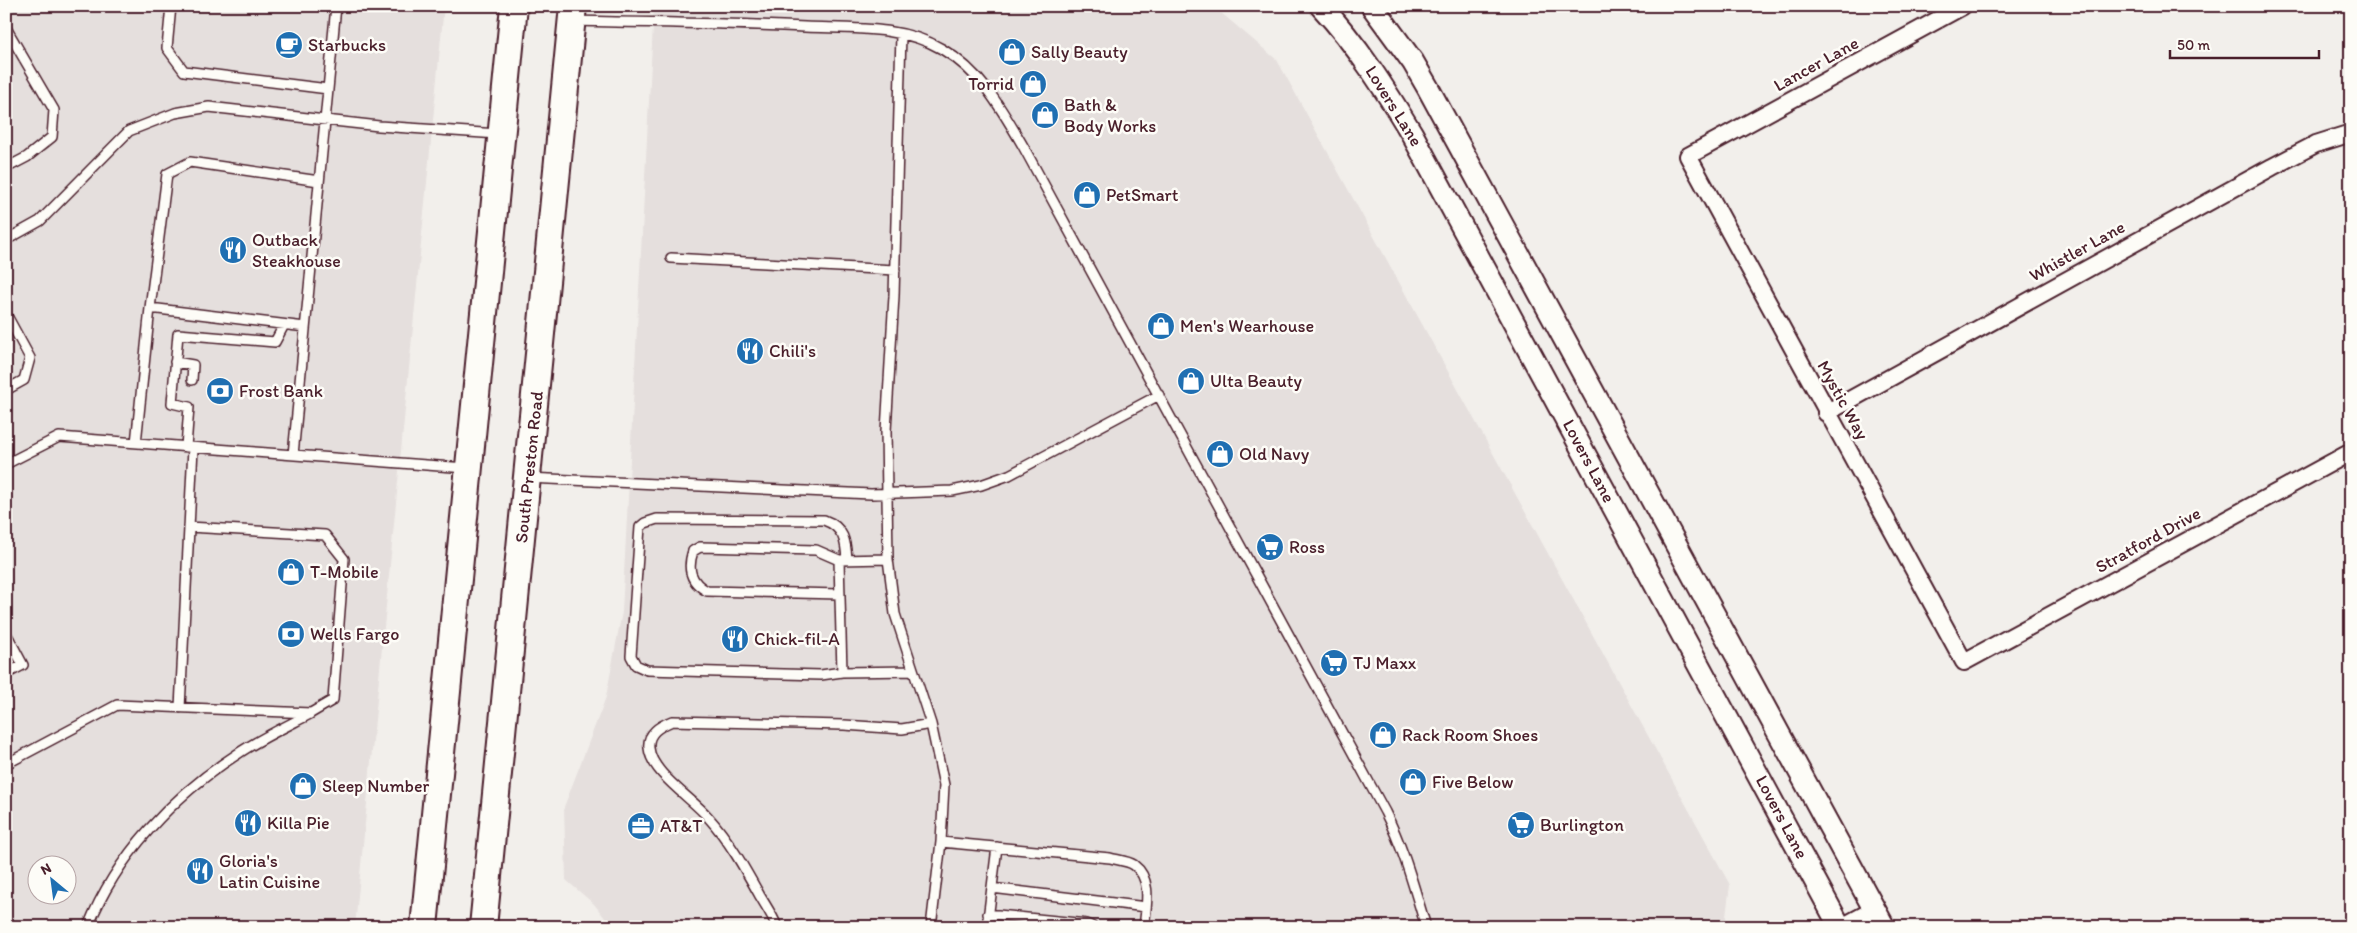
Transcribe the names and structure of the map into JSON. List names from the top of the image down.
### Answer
{
  "streets": {
    "main road": ["South Preston Road"],
    "street": [
      "Lancer Lane",
      "Lovers Lane",
      "Whistler Lane",
      "Mystic Way",
      "Stratford Drive"
    ]
  },
  "crossings": [
    ["Lancer Lane", "Mystic Way"],
    ["Whistler Lane", "Mystic Way"],
    ["Mystic Way", "Stratford Drive"]
  ],
  "places": {
    "cafe": ["Starbucks"],
    "shop": [
      "Sally Beauty",
      "Torrid",
      "Bath & Body Works",
      "PetSmart",
      "Men's Wearhouse",
      "Ulta Beauty",
      "Old Navy",
      "T-Mobile",
      "Rack Room Shoes",
      "Five Below",
      "Sleep Number"
    ],
    "restaurant": [
      "Outback Steakhouse",
      "Chili's",
      "Chick-fil-A",
      "Killa Pie",
      "Gloria's Latin Cuisine"
    ],
    "bank": ["Frost Bank", "Wells Fargo"],
    "supermarket": ["Ross", "TJ Maxx", "Burlington"],
    "office": ["AT&T"]
  },
  "scale_bar": "50 m",
  "north": "top left"
}
